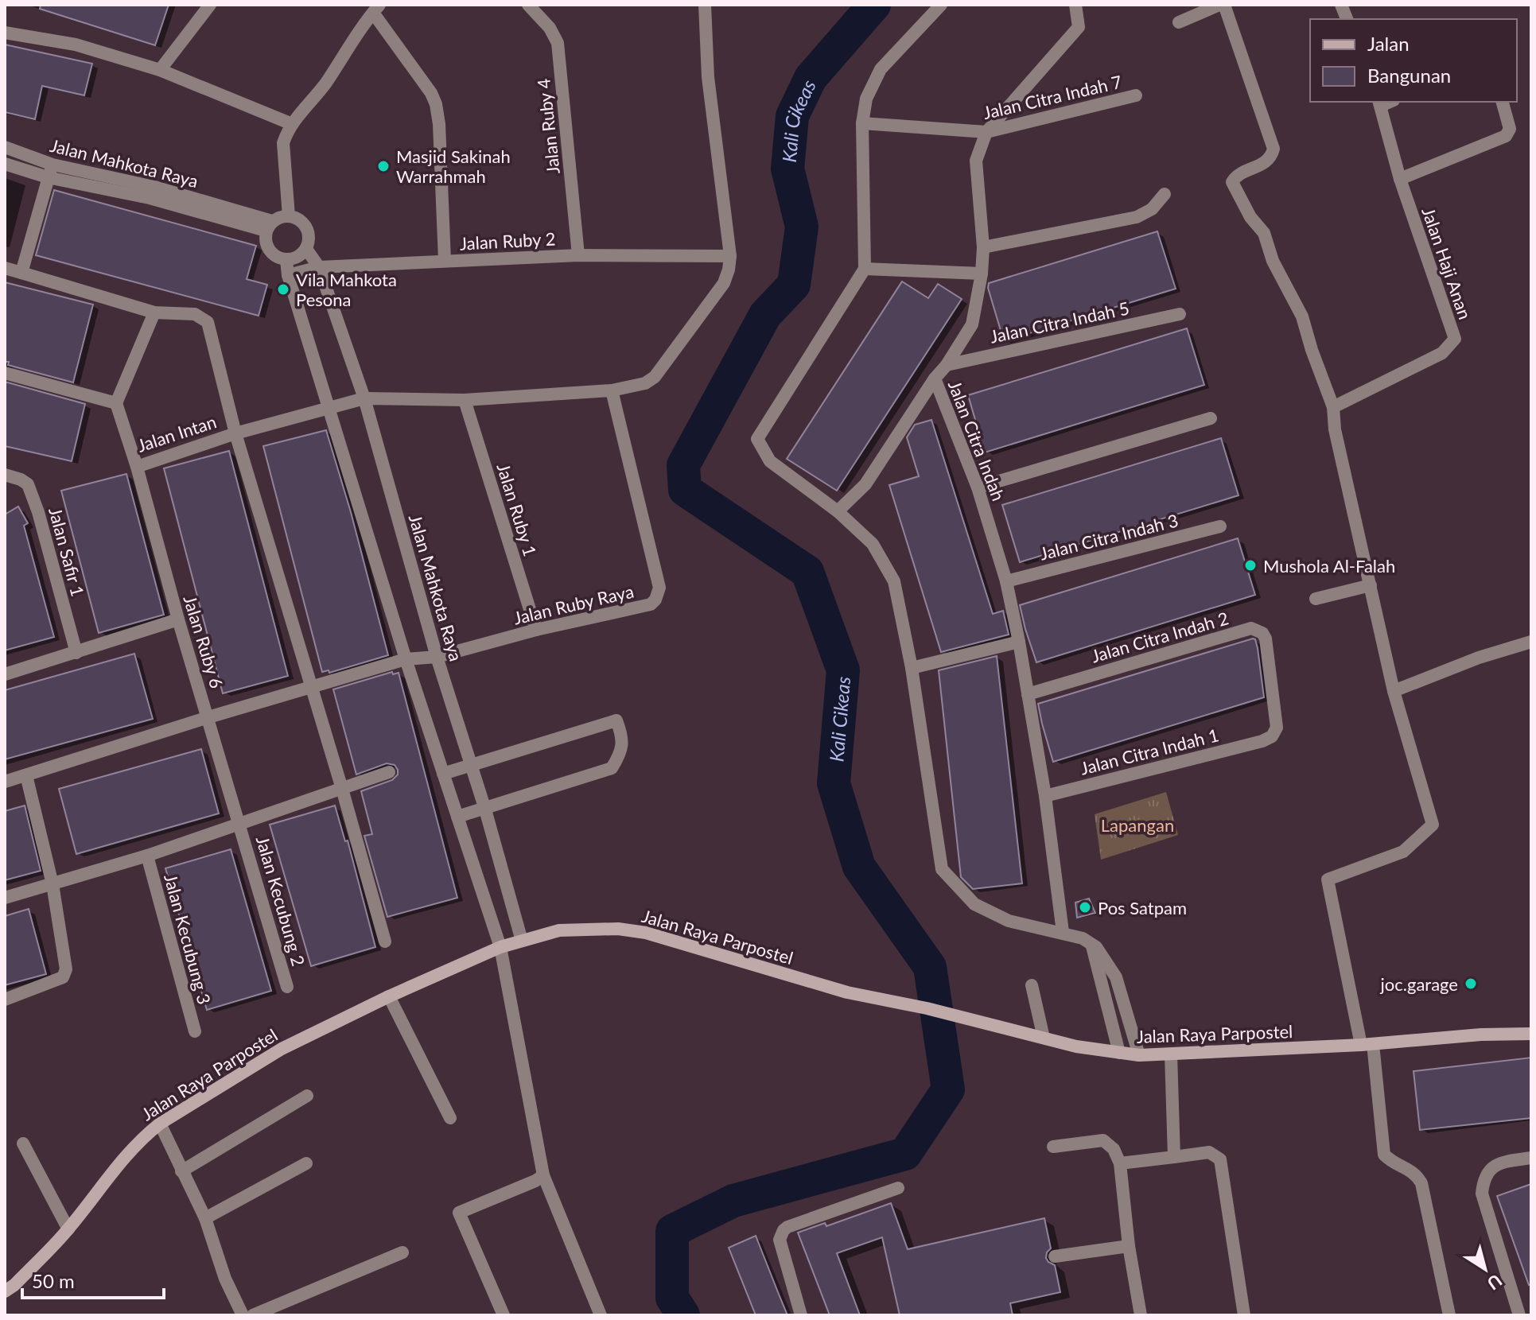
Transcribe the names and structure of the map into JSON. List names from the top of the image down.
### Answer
{
  "streets": {
    "main road": ["Jalan Raya Parpostel"],
    "street": [
      "Jalan Citra Indah 7",
      "Jalan Ruby 4",
      "Jalan Mahkota Raya",
      "Jalan Ruby 2",
      "Jalan Haji Anan",
      "Jalan Citra Indah 5",
      "Jalan Intan",
      "Jalan Citra Indah",
      "Jalan Ruby 1",
      "Jalan Citra Indah 3",
      "Jalan Safir 1",
      "Jalan Ruby Raya",
      "Jalan Citra Indah 2",
      "Jalan Ruby 6",
      "Jalan Citra Indah 1",
      "Jalan Kecubung 2",
      "Jalan Kecubung 3"
    ]
  },
  "crossings": [
    ["Jalan Citra Indah 7", "Jalan Citra Indah"],
    ["Jalan Ruby 4", "Jalan Ruby 2"],
    ["Jalan Mahkota Raya", "Jalan Ruby 2"],
    ["Jalan Mahkota Raya", "Jalan Intan"],
    ["Jalan Mahkota Raya", "Jalan Ruby Raya"],
    ["Jalan Mahkota Raya", "Jalan Raya Parpostel"],
    ["Jalan Ruby 2", "Jalan Intan"],
    ["Jalan Citra Indah 5", "Jalan Citra Indah"],
    ["Jalan Intan", "Jalan Ruby 1"],
    ["Jalan Intan", "Jalan Ruby Raya"],
    ["Jalan Intan", "Jalan Ruby 6"],
    ["Jalan Citra Indah", "Jalan Citra Indah 3"],
    ["Jalan Citra Indah", "Jalan Citra Indah 2"],
    ["Jalan Citra Indah", "Jalan Citra Indah 1"],
    ["Jalan Ruby 1", "Jalan Ruby Raya"],
    ["Jalan Ruby Raya", "Jalan Ruby 6"],
    ["Jalan Citra Indah 2", "Jalan Citra Indah 1"],
    ["Jalan Ruby 6", "Jalan Kecubung 2"]
  ],
  "water": ["Kali Cikeas"],
  "parks": ["Lapangan"],
  "places": [
    "Masjid Sakinah Warrahmah",
    "Vila Mahkota Pesona",
    "Mushola Al-Falah",
    "Pos Satpam",
    "joc.garage"
  ],
  "legend": ["Jalan", "Bangunan"],
  "scale_bar": "50 m",
  "north": "bottom right"
}
